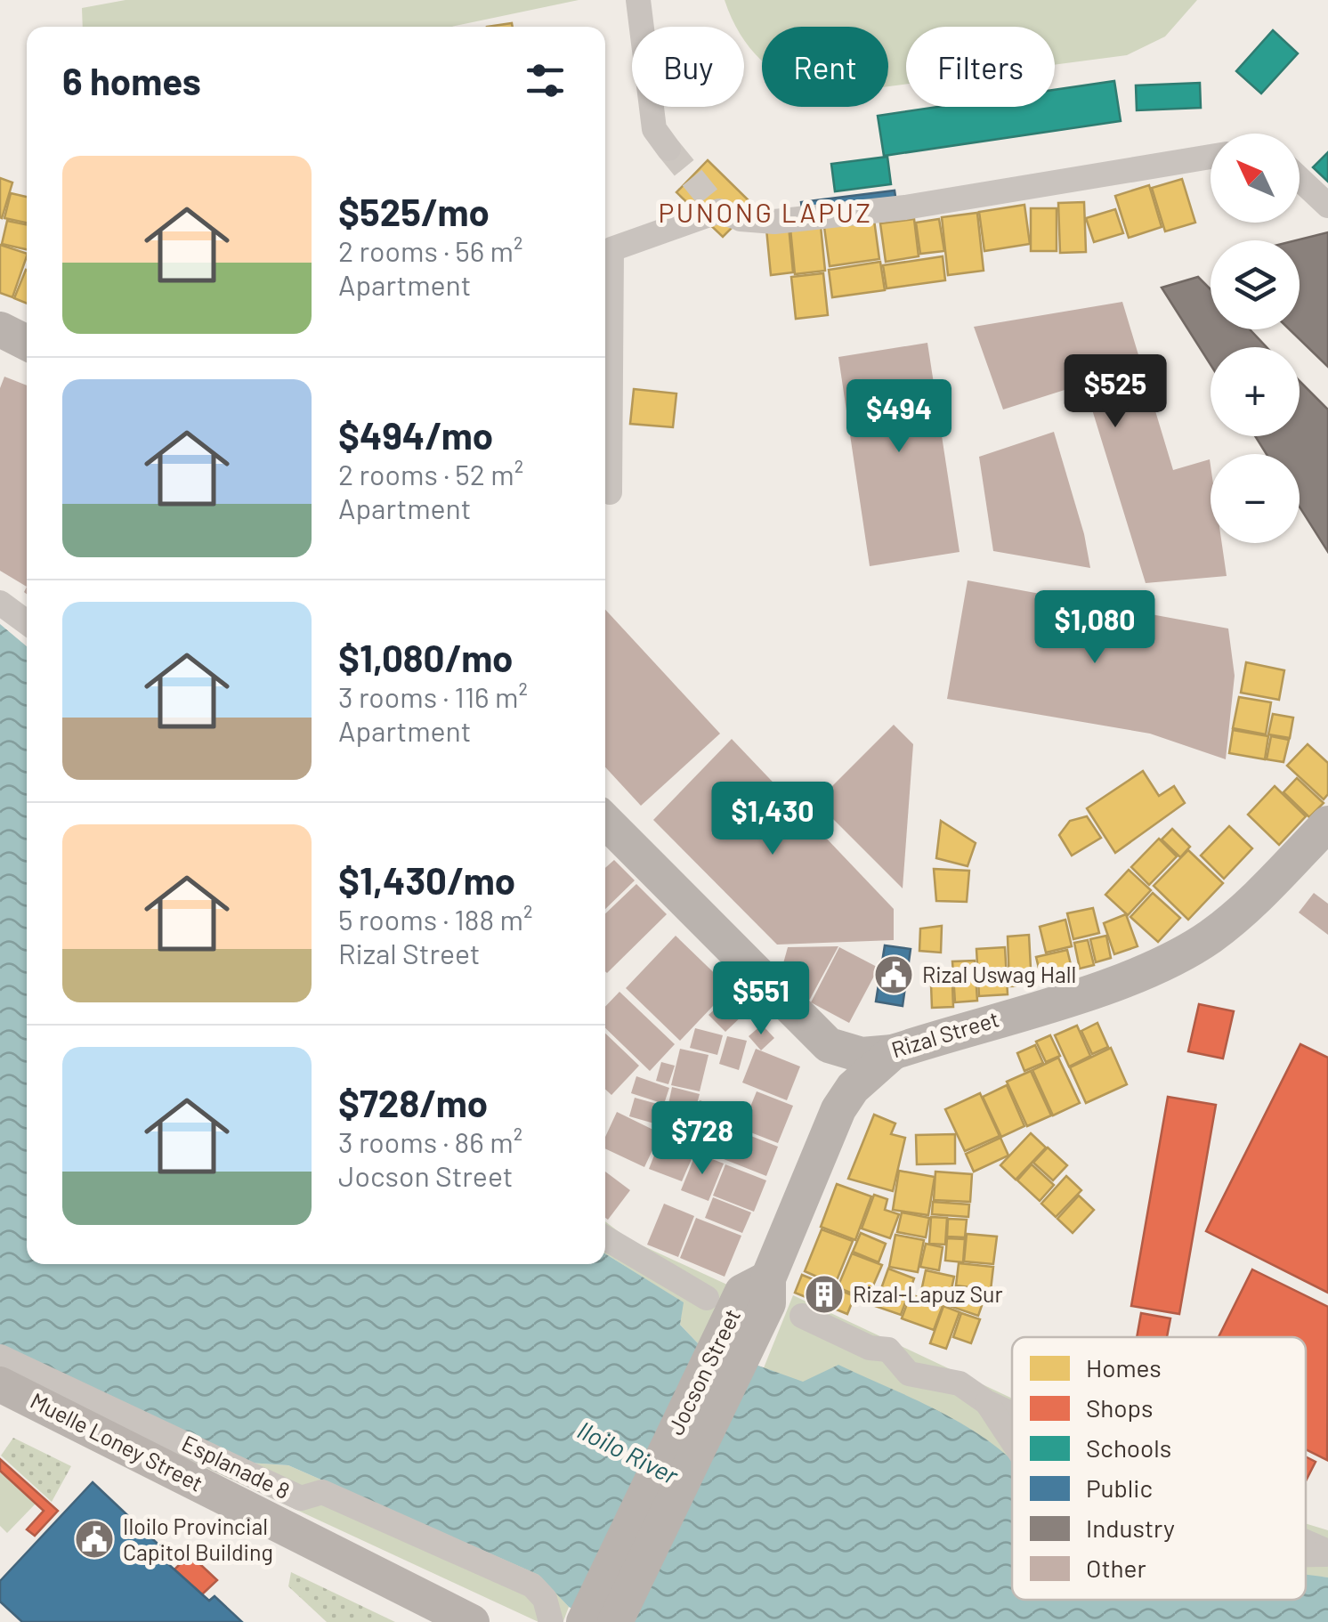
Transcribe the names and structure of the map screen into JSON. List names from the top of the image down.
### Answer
{
  "streets": {
    "main road": ["Rizal Street", "Jocson Street", "Muelle Loney Street"],
    "street": ["Esplanade 8"]
  },
  "crossings": [
    ["Rizal Street", "Jocson Street"]
  ],
  "districts": ["PUNONG LAPUZ"],
  "water": ["Iloilo River"],
  "places": {
    "public building": ["Rizal Uswag Hall", "Iloilo Provincial Capitol Building"],
    "building": ["Rizal-Lapuz Sur"]
  },
  "legend": [
    "Homes",
    "Shops",
    "Schools",
    "Public",
    "Industry",
    "Other"
  ],
  "north": "top left",
  "page": {
    "chip": ["Buy", "Rent", "Filters"],
    "heading": "6 homes",
    "map_buttons": ["+", "−"],
    "list": [
      {
        "name": "$525/mo",
        "note": "2 rooms · 56 m² · Apartment"
      },
      {
        "name": "$494/mo",
        "note": "2 rooms · 52 m² · Apartment"
      },
      {
        "name": "$1,080/mo",
        "note": "3 rooms · 116 m² · Apartment"
      },
      {
        "name": "$1,430/mo",
        "note": "5 rooms · 188 m² · Rizal Street"
      },
      {
        "name": "$728/mo",
        "note": "3 rooms · 86 m² · Jocson Street"
      }
    ],
    "price": [
      "$525",
      "$494",
      "$1,080",
      "$1,430",
      "$551",
      "$728"
    ]
  }
}
